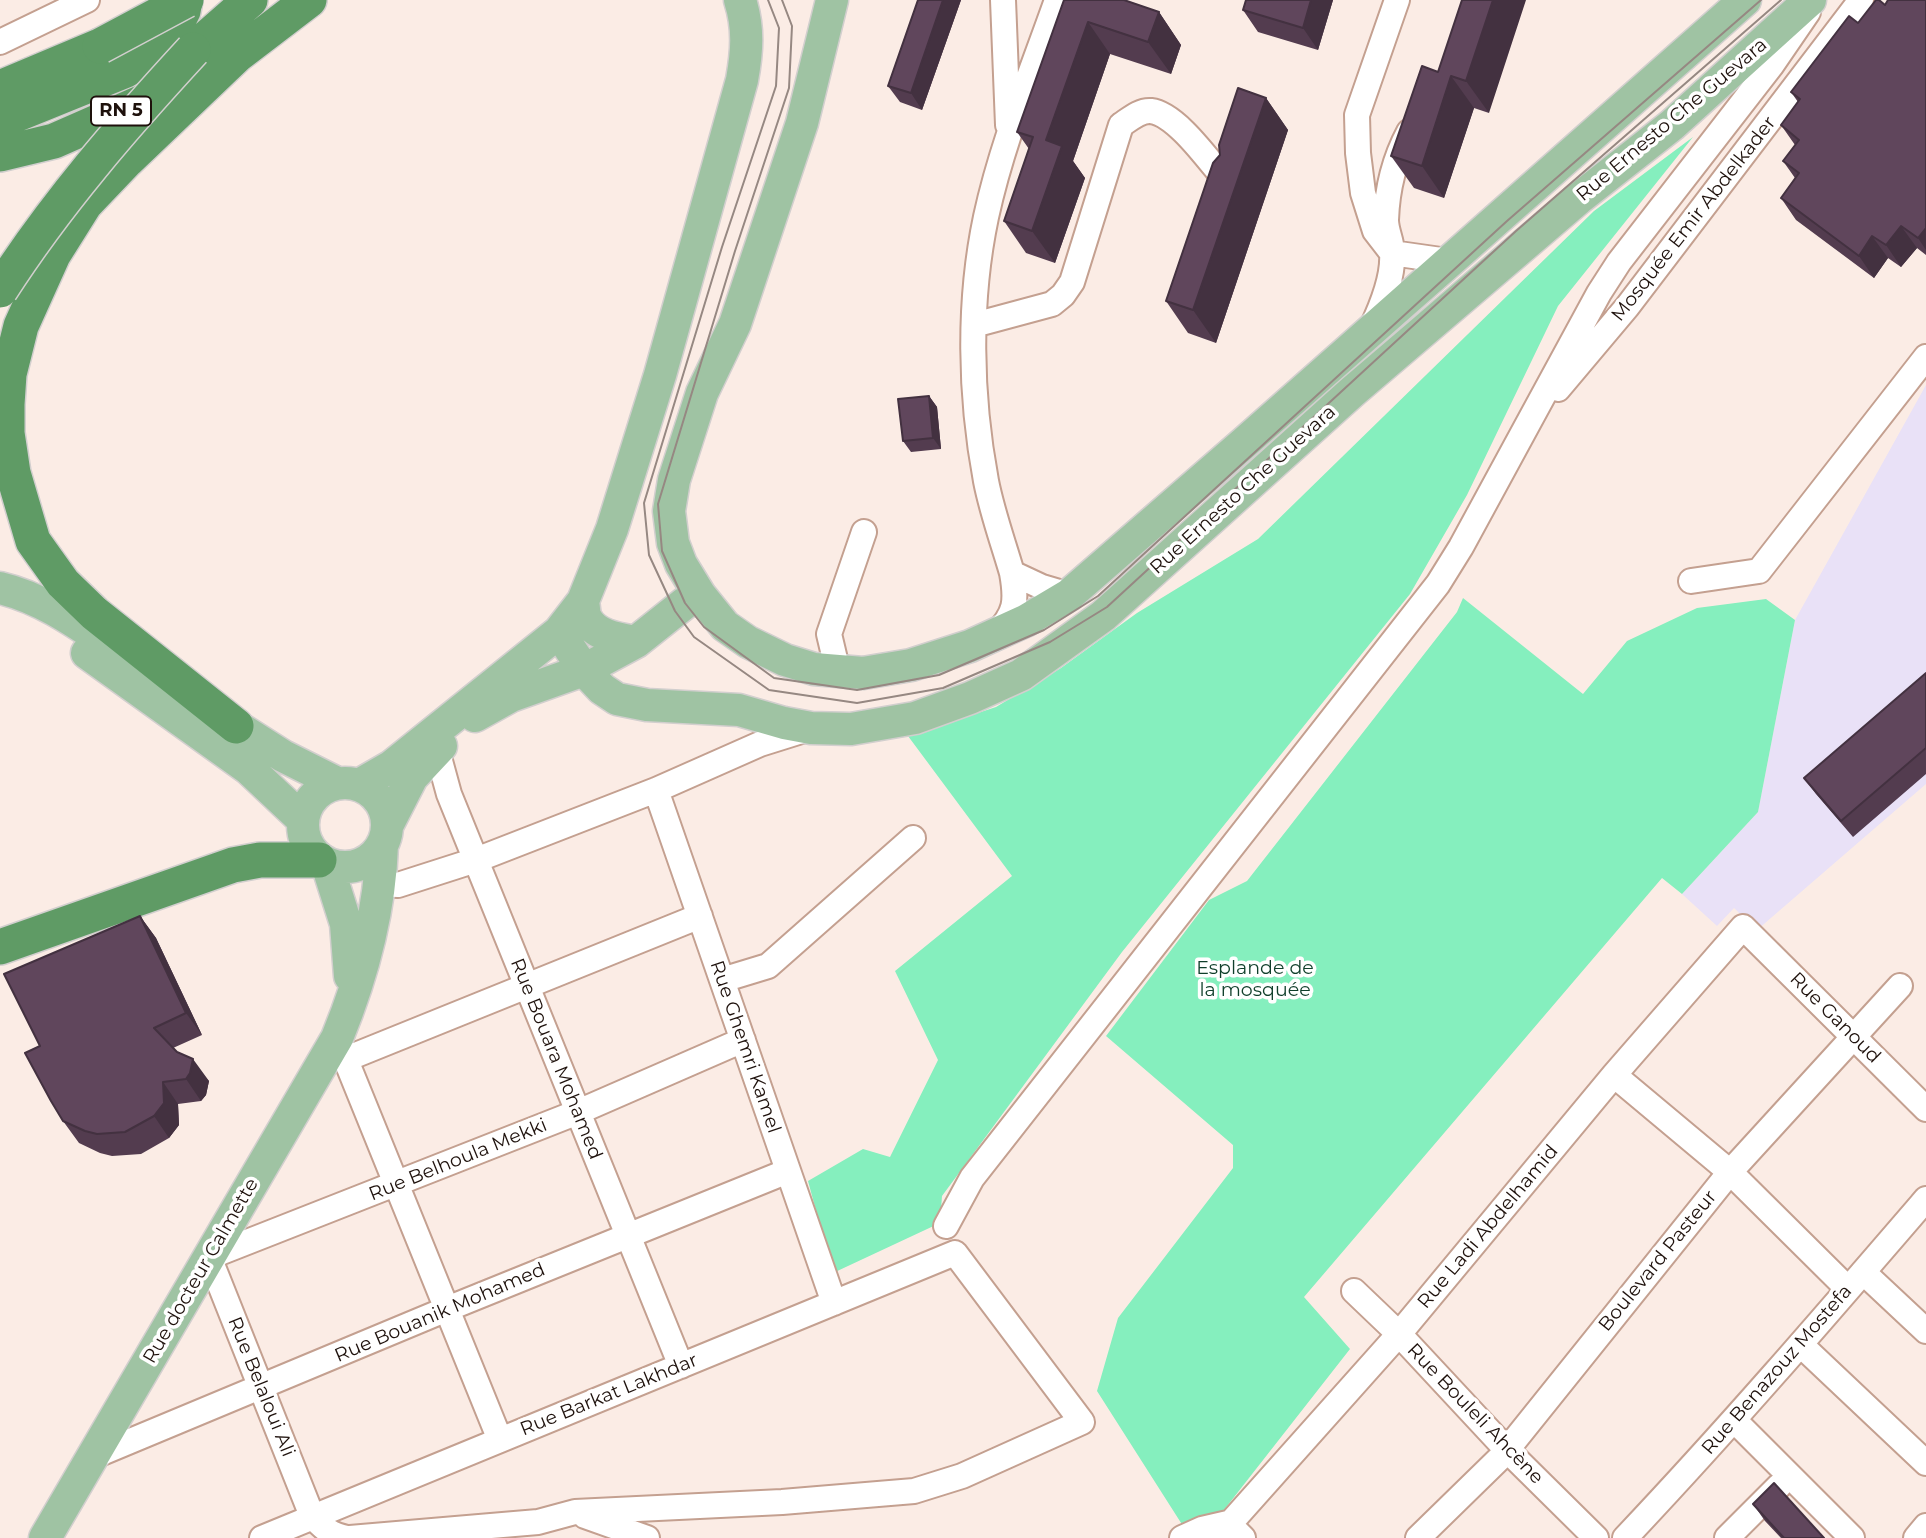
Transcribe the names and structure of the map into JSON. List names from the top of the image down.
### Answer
{
  "streets": {
    "highway": ["RN 5"],
    "main road": ["Rue Ernesto Che Guevara", "Rue docteur Calmette"],
    "street": [
      "Mosquée Emir Abdelkader",
      "Rue Ganoud",
      "Rue Ghemri Kamel",
      "Rue Bouara Mohamed",
      "Rue Belhoula Mekki",
      "Rue Ladi Abdelhamid",
      "Boulevard Pasteur",
      "Rue Bouanik Mohamed",
      "Rue Benazouz Mostefa",
      "Rue Belaloui Ali",
      "Rue Barkat Lakhdar",
      "Rue Bouleli Ahcène"
    ]
  },
  "crossings": [
    ["Rue Ganoud", "Rue Ladi Abdelhamid"],
    ["Rue Ganoud", "Boulevard Pasteur"],
    ["Rue Ghemri Kamel", "Rue Belhoula Mekki"],
    ["Rue Ghemri Kamel", "Rue Bouanik Mohamed"],
    ["Rue Ghemri Kamel", "Rue Barkat Lakhdar"],
    ["Rue Bouara Mohamed", "Rue Belhoula Mekki"],
    ["Rue Bouara Mohamed", "Rue Bouanik Mohamed"],
    ["Rue Bouara Mohamed", "Rue Barkat Lakhdar"],
    ["Rue Belhoula Mekki", "Rue docteur Calmette"],
    ["Rue Belhoula Mekki", "Rue Belaloui Ali"],
    ["Rue Ladi Abdelhamid", "Rue Bouleli Ahcène"],
    ["Boulevard Pasteur", "Rue Bouleli Ahcène"],
    ["Rue docteur Calmette", "Rue Bouanik Mohamed"],
    ["Rue docteur Calmette", "Rue Belaloui Ali"],
    ["Rue Bouanik Mohamed", "Rue Belaloui Ali"],
    ["Rue Belaloui Ali", "Rue Barkat Lakhdar"]
  ],
  "parks": ["Esplande de la mosquée"]
}
